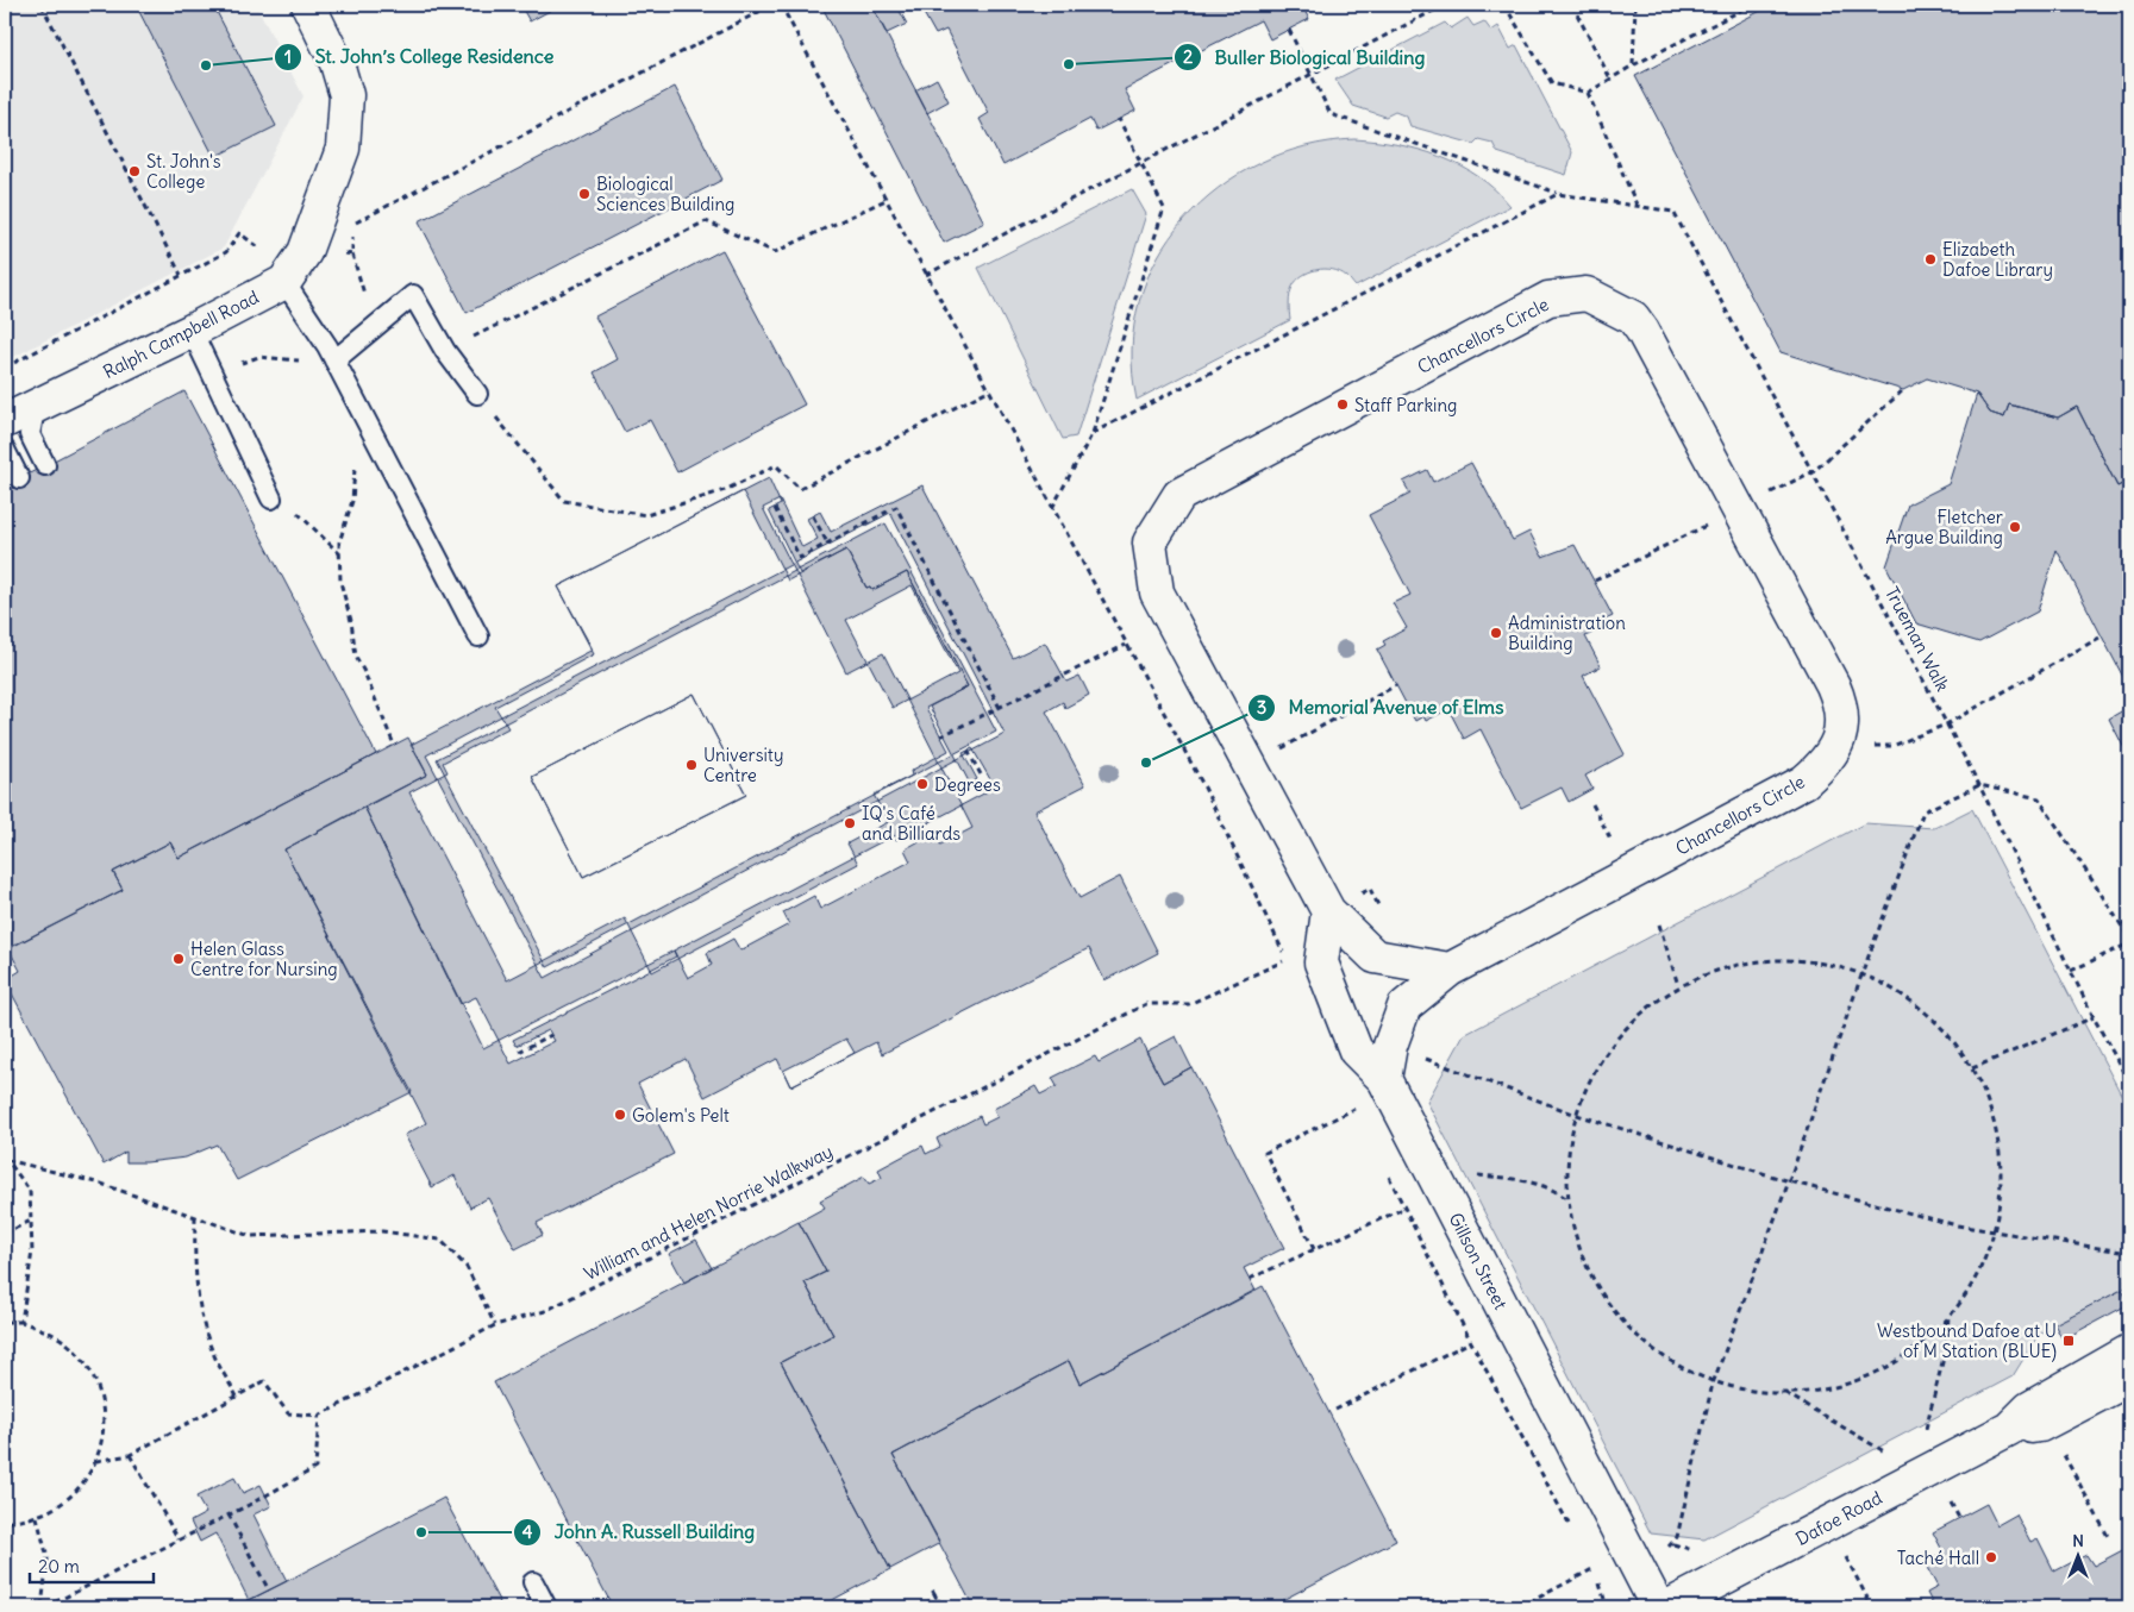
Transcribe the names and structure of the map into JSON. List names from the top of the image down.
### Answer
{
  "streets": {
    "street": [
      "Ralph Campbell Road",
      "Chancellors Circle",
      "Gillson Street",
      "Dafoe Road"
    ],
    "path": ["Trueman Walk", "William and Helen Norrie Walkway"]
  },
  "crossings": [
    ["Chancellors Circle", "Gillson Street"]
  ],
  "places": {
    "other": [
      "Buller Biological Building",
      "St. John’s College Residence",
      "St. John's College",
      "Biological Sciences Building",
      "Elizabeth Dafoe Library",
      "Staff Parking",
      "Fletcher Argue Building",
      "Administration Building",
      "Memorial Avenue of Elms",
      "University Centre",
      "Degrees",
      "IQ's Café and Billiards",
      "Helen Glass Centre for Nursing",
      "Golem's Pelt",
      "John A. Russell Building",
      "Taché Hall"
    ],
    "transit": ["Westbound Dafoe at U of M Station (BLUE)"]
  },
  "scale_bar": "20 m",
  "north": "top"
}
